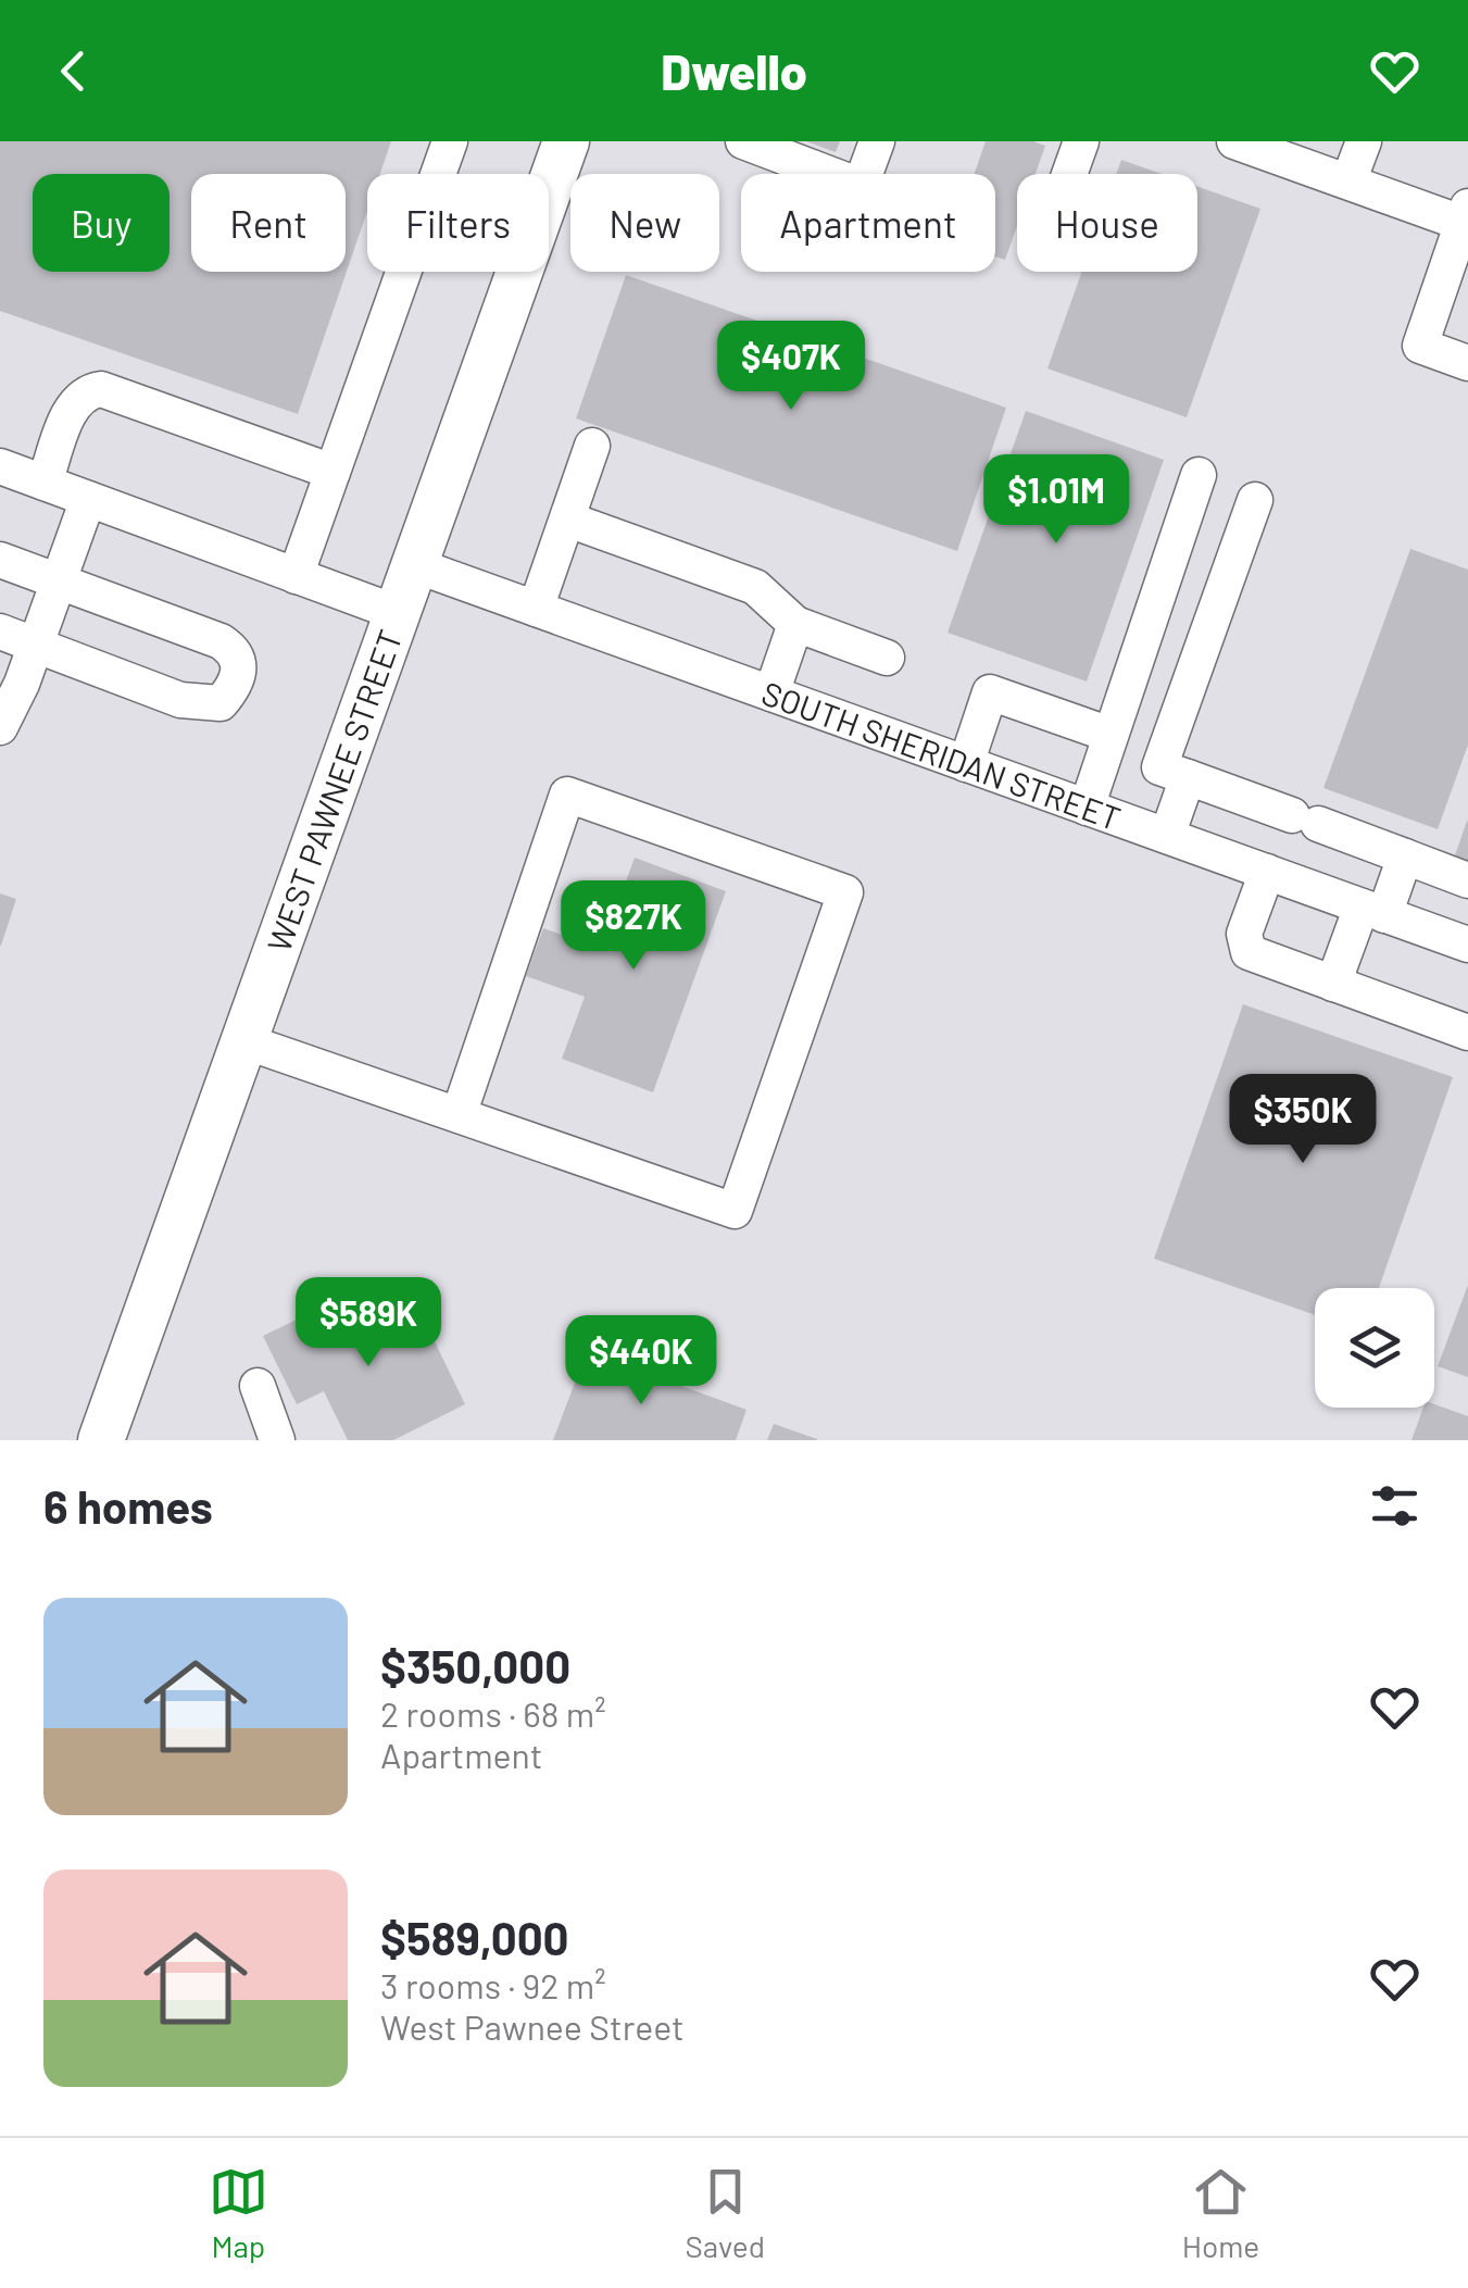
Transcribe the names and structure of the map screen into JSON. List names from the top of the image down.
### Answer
{
  "streets": {
    "main road": ["WEST PAWNEE STREET"],
    "street": ["SOUTH SHERIDAN STREET"]
  },
  "crossings": [
    ["SOUTH SHERIDAN STREET", "WEST PAWNEE STREET"]
  ],
  "page": {
    "header": "Dwello",
    "chip": [
      "Buy",
      "Rent",
      "Filters",
      "New",
      "Apartment",
      "House"
    ],
    "price": [
      "$407K",
      "$1.01M",
      "$827K",
      "$350K",
      "$589K",
      "$440K"
    ],
    "heading": "6 homes",
    "list": [
      {
        "name": "$350,000",
        "note": "2 rooms · 68 m² · Apartment"
      },
      {
        "name": "$589,000",
        "note": "3 rooms · 92 m² · West Pawnee Street"
      }
    ],
    "tabs": ["Map", "Saved", "Home"]
  }
}
